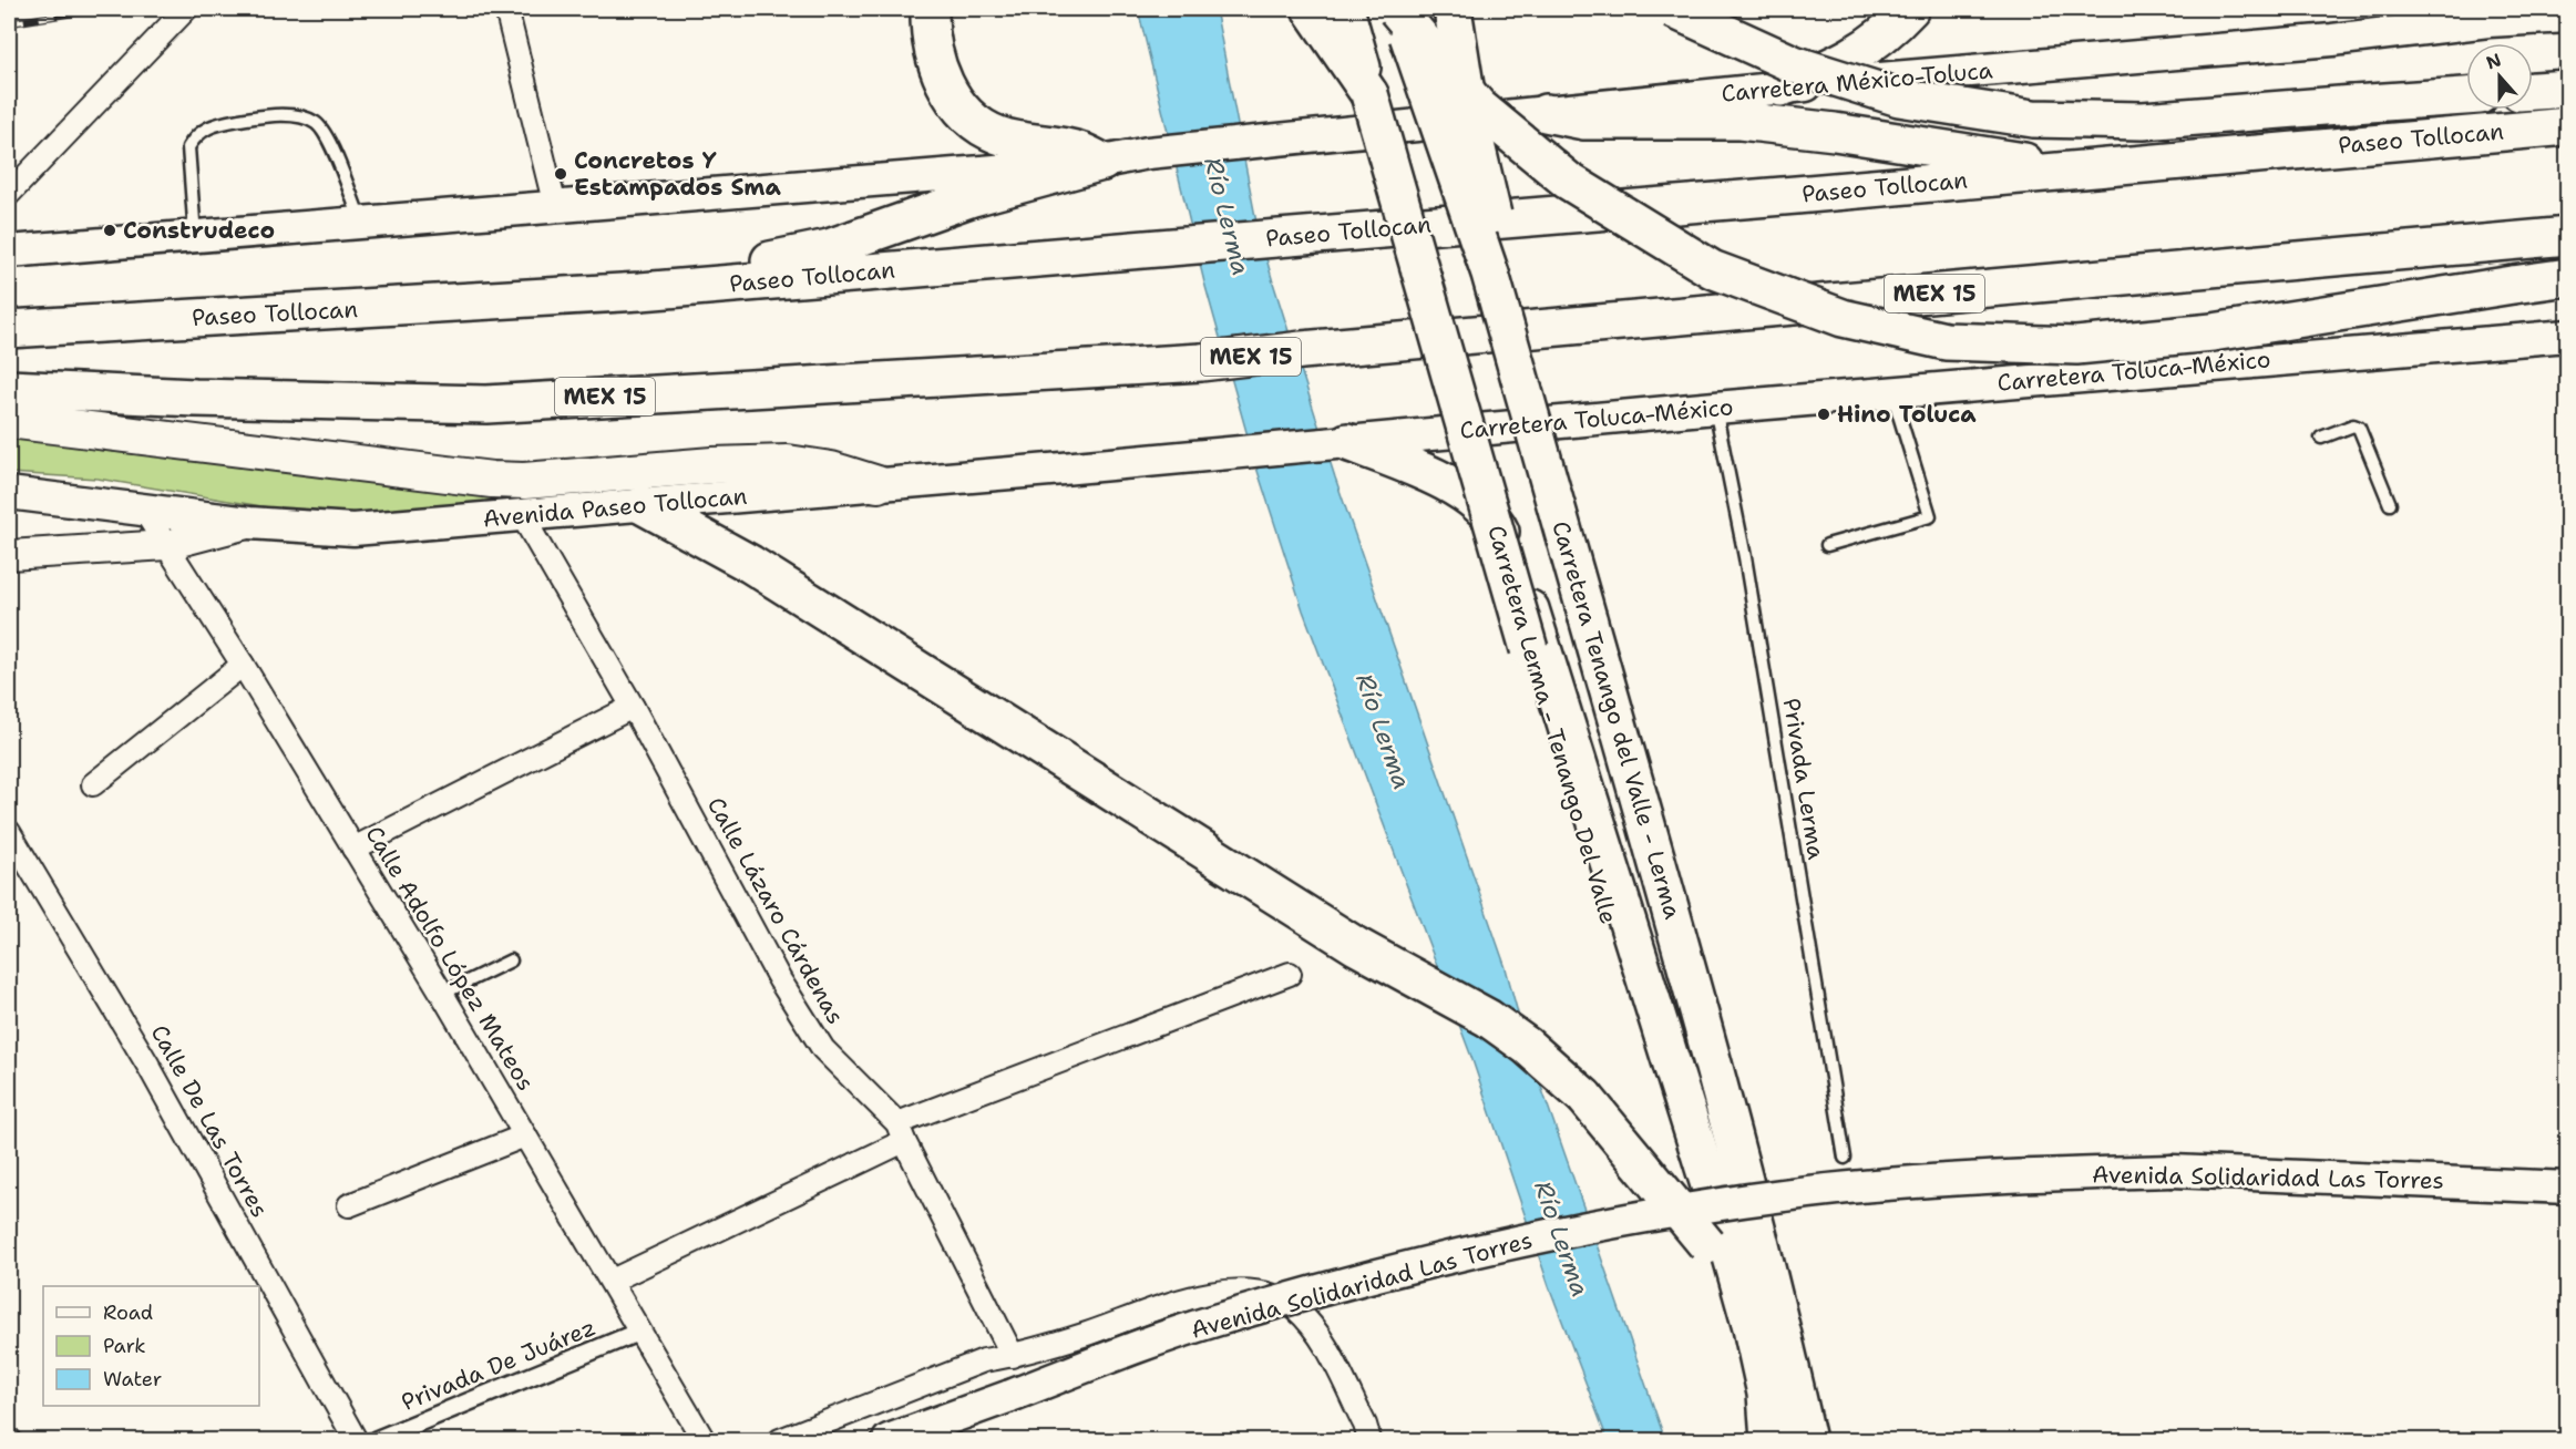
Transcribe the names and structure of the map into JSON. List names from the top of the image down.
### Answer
{
  "streets": {
    "highway": [
      "Paseo Tollocan",
      "MEX 15",
      "Carretera Tenango del Valle - Lerma",
      "Carretera Lerma - Tenango Del Valle"
    ],
    "main road": [
      "Carretera México-Toluca",
      "Carretera Toluca-México",
      "Avenida Paseo Tollocan",
      "Avenida Solidaridad Las Torres"
    ],
    "street": [
      "Calle Lázaro Cárdenas",
      "Calle Adolfo López Mateos",
      "Calle De Las Torres",
      "Privada De Juárez"
    ],
    "lane": ["Privada Lerma"]
  },
  "crossings": [
    ["Carretera Toluca-México", "Avenida Paseo Tollocan"],
    ["Carretera Toluca-México", "Privada Lerma"],
    ["Avenida Paseo Tollocan", "Calle Lázaro Cárdenas"],
    ["Avenida Paseo Tollocan", "Calle Adolfo López Mateos"],
    ["Calle Adolfo López Mateos", "Privada De Juárez"]
  ],
  "water": ["Río Lerma"],
  "places": ["Concretos Y Estampados Sma", "Construdeco", "Hino Toluca"],
  "legend": ["Road", "Park", "Water"],
  "north": "top"
}
